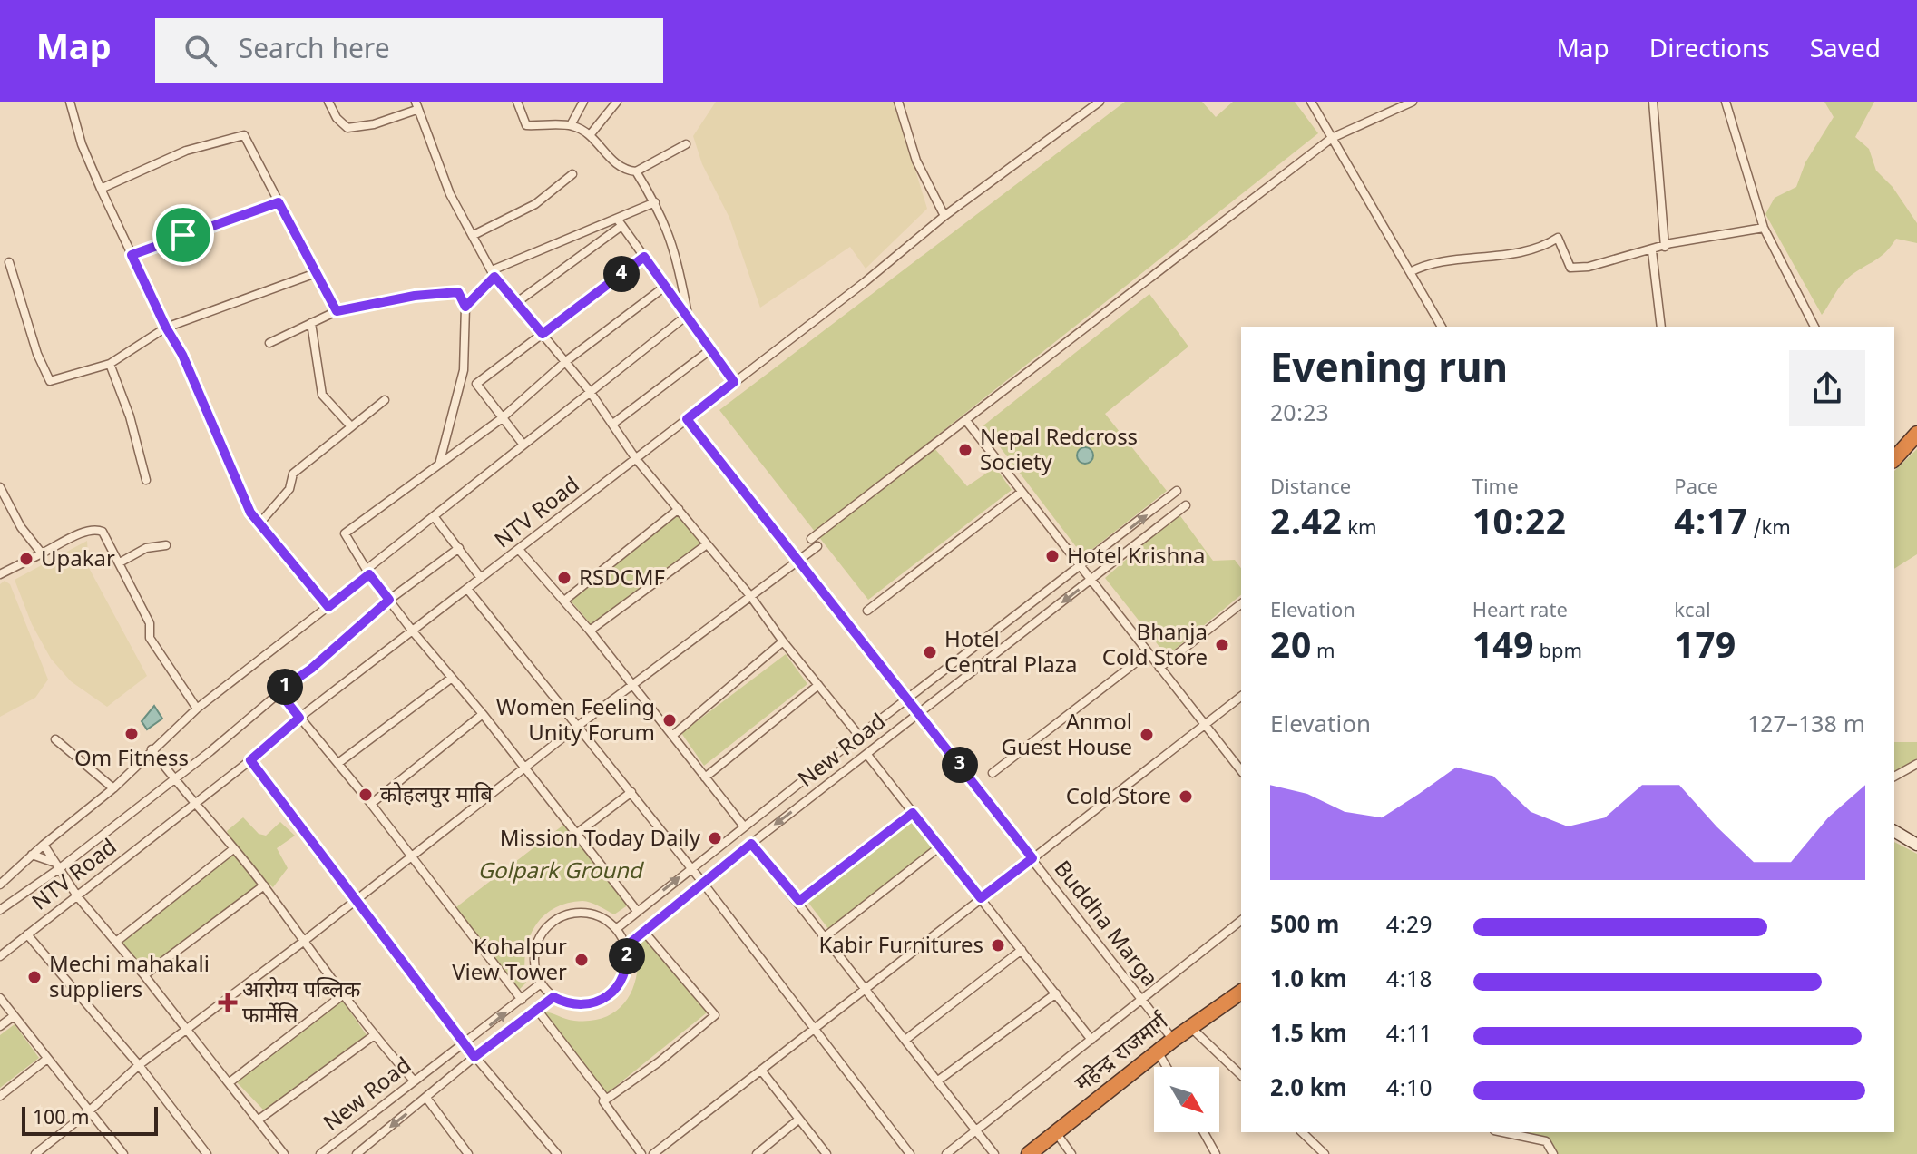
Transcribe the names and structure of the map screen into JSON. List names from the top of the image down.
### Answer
{
  "streets": {
    "highway": ["महेन्द्र राजमार्ग"],
    "street": ["NTV Road", "New Road", "Buddha Marga"]
  },
  "crossings": [
    ["NTV Road", "Buddha Marga"],
    ["New Road", "Buddha Marga"],
    ["Buddha Marga", "महेन्द्र राजमार्ग"]
  ],
  "parks": ["Golpark Ground"],
  "places": {
    "other": [
      "Nepal Redcross Society",
      "Hotel Krishna",
      "Upakar",
      "RSDCMF",
      "Bhanja Cold Store",
      "Hotel Central Plaza",
      "Women Feeling Unity Forum",
      "Om Fitness",
      "Anmol Guest House",
      "कोहलपुर माबि",
      "Cold Store",
      "Mission Today Daily",
      "Kabir Furnitures",
      "Kohalpur View Tower",
      "Mechi mahakali suppliers"
    ],
    "health": ["आरोग्य पब्लिक फार्मेसि"]
  },
  "scale_bar": "100 m",
  "north": "bottom right",
  "page": {
    "header": "Map",
    "search": "Search here",
    "nav": ["Map", "Directions", "Saved"],
    "pins": [
      "4",
      "1",
      "3",
      "2"
    ],
    "heading": ["Evening run", "20:23"],
    "stats": [
      ["Distance", "2.42 km"],
      ["Time", "10:22"],
      ["Pace", "4:17 /km"],
      ["Elevation", "20 m"],
      ["Heart rate", "149 bpm"],
      ["kcal", "179"]
    ],
    "chart": ["Elevation", "127–138 m"],
    "list": [
      {
        "name": "500 m",
        "note": "4:29"
      },
      {
        "name": "1.0 km",
        "note": "4:18"
      },
      {
        "name": "1.5 km",
        "note": "4:11"
      },
      {
        "name": "2.0 km",
        "note": "4:10"
      }
    ],
    "scale": "100 m"
  }
}
